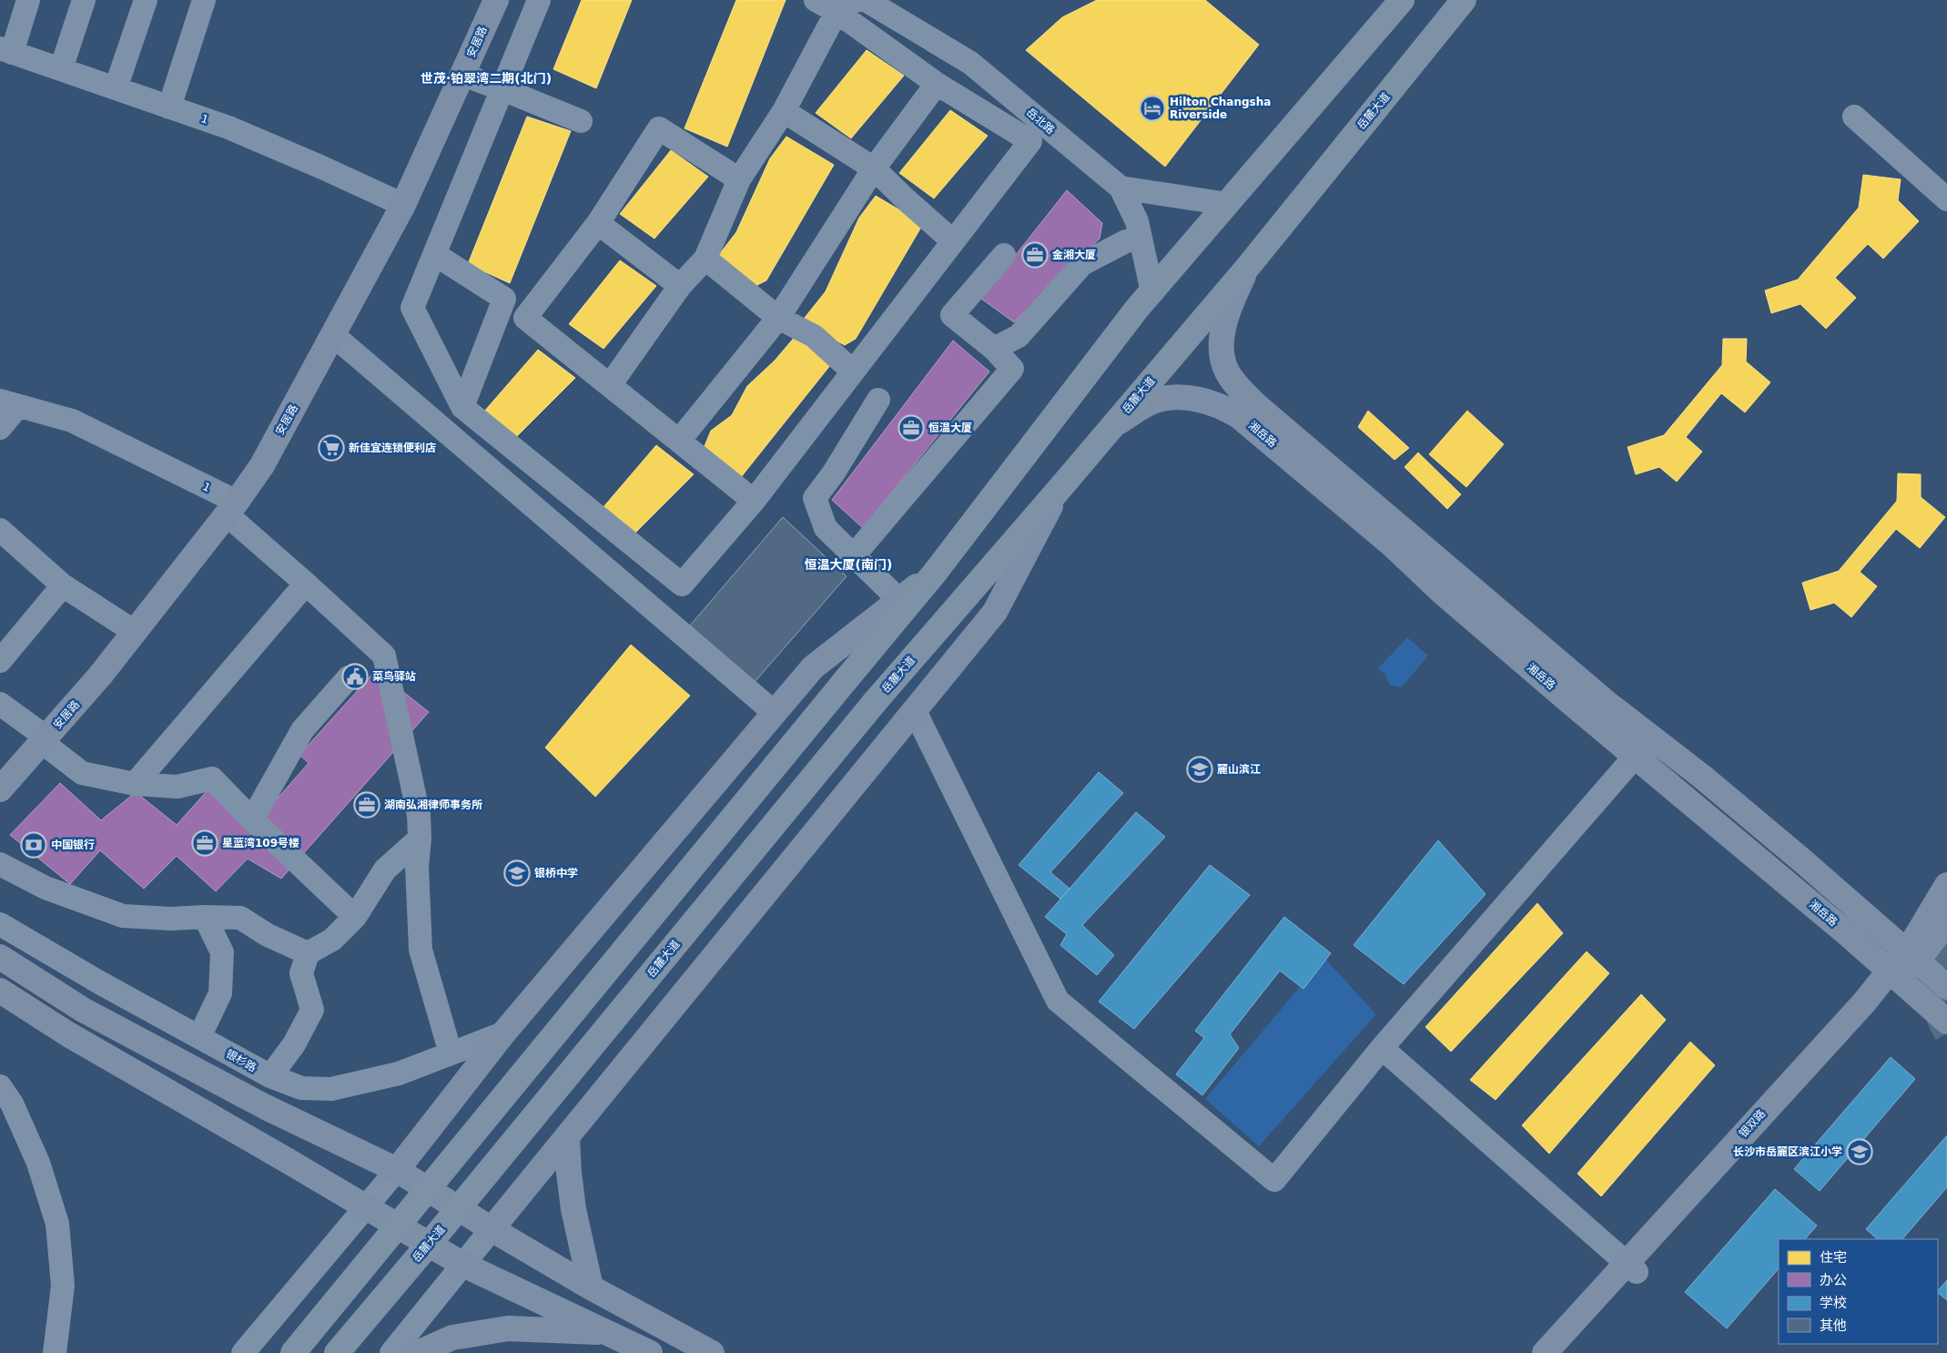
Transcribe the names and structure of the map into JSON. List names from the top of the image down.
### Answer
{
  "streets": {
    "highway": ["岳麓大道"],
    "main road": ["安居路", "湘岳路", "银双路"],
    "street": ["1", "岳北路", "银杉路"]
  },
  "crossings": [
    ["安居路", "1"],
    ["岳麓大道", "湘岳路"],
    ["1", "银杉路"],
    ["湘岳路", "银双路"]
  ],
  "districts": ["世茂·铂翠湾二期(北门)", "恒温大厦(南门)"],
  "places": {
    "hotel": ["Hilton Changsha Riverside"],
    "office": [
      "金湘大厦",
      "恒温大厦",
      "湖南弘湘律师事务所",
      "星蓝湾109号楼"
    ],
    "supermarket": ["新佳宜连锁便利店"],
    "public building": ["菜鸟驿站"],
    "school or university": ["麓山滨江", "银桥中学", "长沙市岳麓区滨江小学"],
    "bank": ["中国银行"]
  },
  "legend": [
    "住宅",
    "办公",
    "学校",
    "其他"
  ]
}
